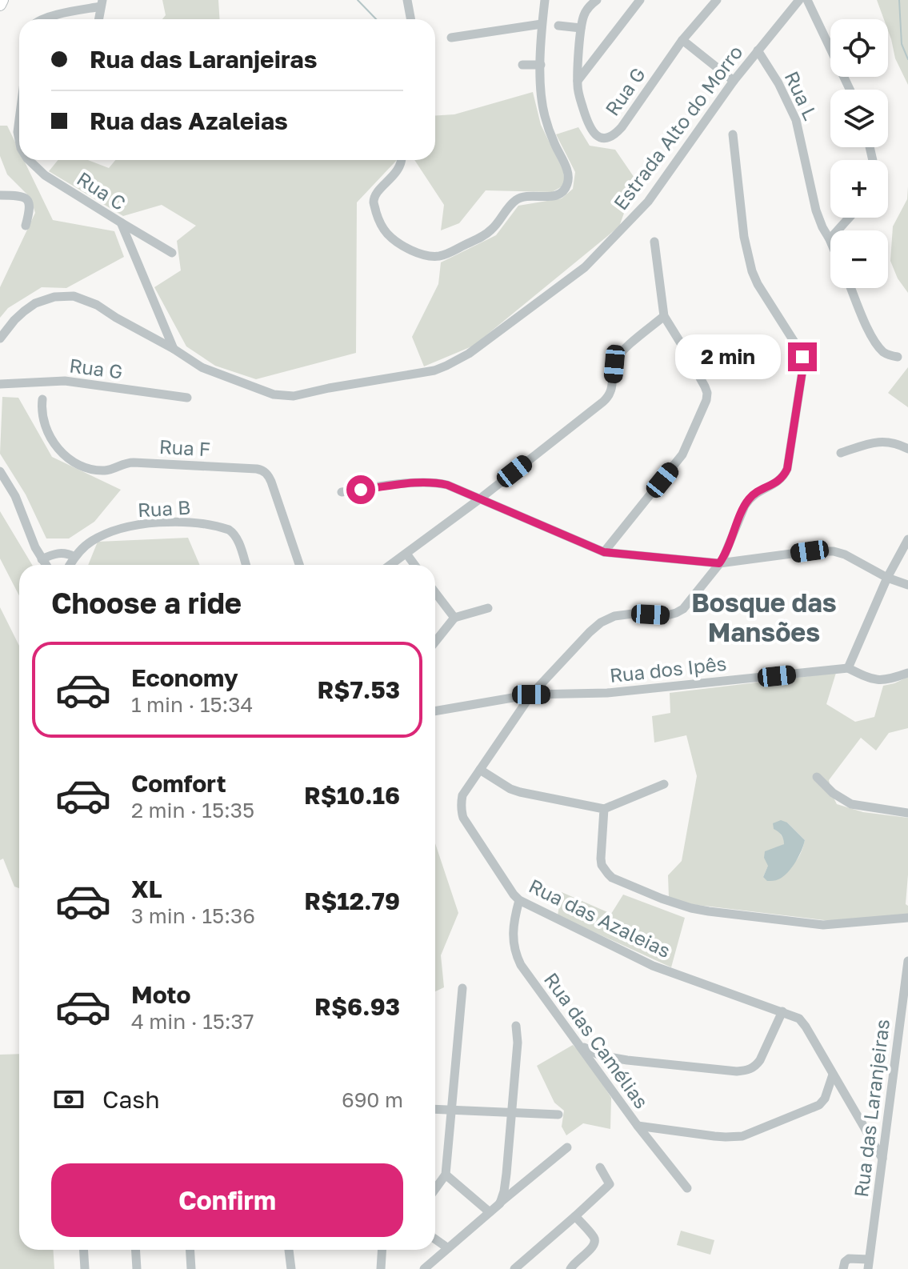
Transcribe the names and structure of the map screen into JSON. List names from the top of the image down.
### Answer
{
  "streets": {
    "street": [
      "Rua G",
      "Rua L",
      "Estrada Alto do Morro",
      "Rua C",
      "Rua F",
      "Rua B",
      "Rua dos Ipês",
      "Rua das Azaleias",
      "Rua das Camélias",
      "Rua das Laranjeiras"
    ]
  },
  "crossings": [
    ["Rua L", "Estrada Alto do Morro"],
    ["Estrada Alto do Morro", "Rua C"],
    ["Rua dos Ipês", "Rua das Azaleias"],
    ["Rua das Azaleias", "Rua das Camélias"],
    ["Rua das Azaleias", "Rua das Laranjeiras"]
  ],
  "districts": ["Bosque das Mansões"],
  "page": {
    "map_buttons": ["+", "−"],
    "banner": ["Rua das Laranjeiras", "Rua das Azaleias"],
    "bubble": "2 min",
    "heading": "Choose a ride",
    "list": [
      {
        "name": "Economy",
        "note": "1 min · 15:34",
        "value": "R$7.53"
      },
      {
        "name": "Comfort",
        "note": "2 min · 15:35",
        "value": "R$10.16"
      },
      {
        "name": "XL",
        "note": "3 min · 15:36",
        "value": "R$12.79"
      },
      {
        "name": "Moto",
        "note": "4 min · 15:37",
        "value": "R$6.93"
      }
    ],
    "pay": ["Cash", "690 m"],
    "buttons": "Confirm"
  }
}
